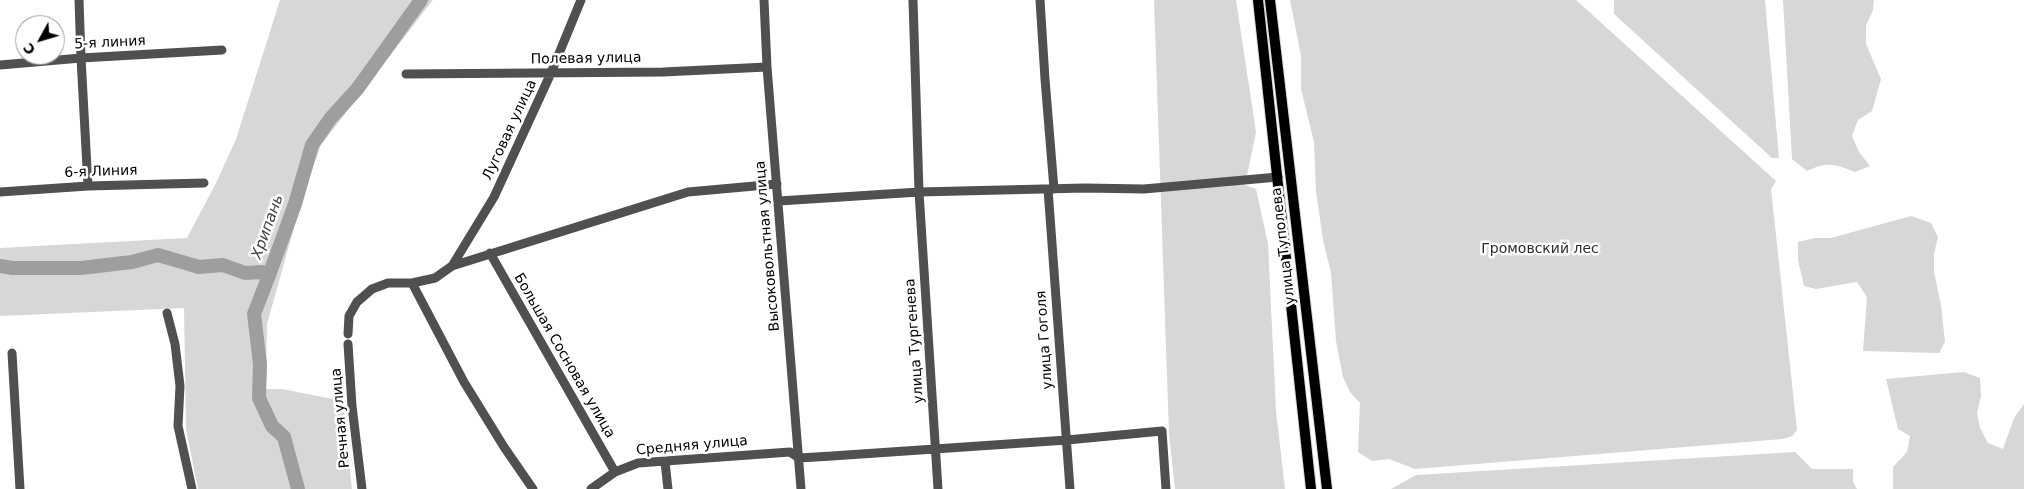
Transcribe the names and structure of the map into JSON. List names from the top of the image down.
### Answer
{
  "streets": {
    "main road": ["улица Туполева"],
    "street": [
      "5-я линия",
      "Полевая улица",
      "Луговая улица",
      "6-я Линия",
      "Высоковольтная улица",
      "улица Гоголя",
      "улица Тургенева",
      "Большая Сосновая улица",
      "Речная улица",
      "Средняя улица"
    ]
  },
  "crossings": [
    ["Полевая улица", "Луговая улица"],
    ["Полевая улица", "Высоковольтная улица"],
    ["Высоковольтная улица", "Средняя улица"],
    ["улица Гоголя", "Средняя улица"],
    ["улица Тургенева", "Средняя улица"],
    ["Большая Сосновая улица", "Средняя улица"]
  ],
  "water": ["Хрипань"],
  "parks": ["Громовский лес"],
  "north": "bottom left"
}
